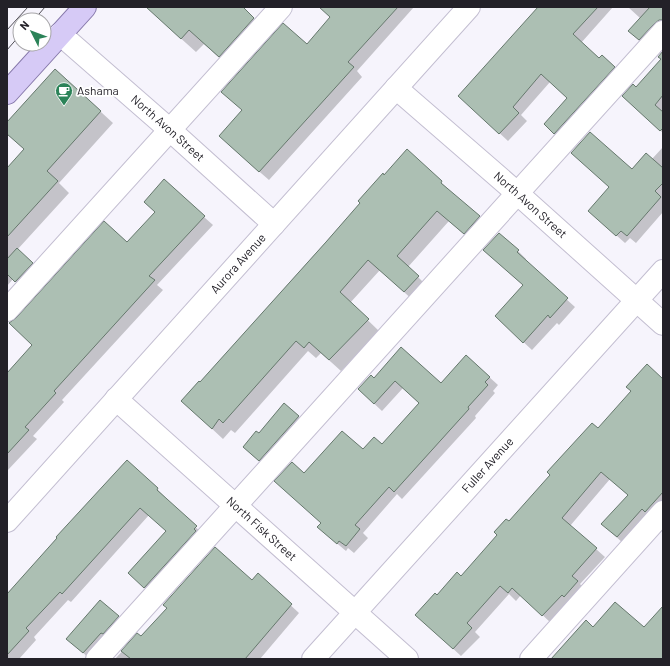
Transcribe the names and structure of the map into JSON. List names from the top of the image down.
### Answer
{
  "streets": {
    "street": [
      "North Avon Street",
      "Aurora Avenue",
      "Fuller Avenue",
      "North Fisk Street"
    ]
  },
  "crossings": [
    ["North Avon Street", "Aurora Avenue"],
    ["North Avon Street", "Fuller Avenue"],
    ["Aurora Avenue", "North Fisk Street"],
    ["Fuller Avenue", "North Fisk Street"]
  ],
  "places": {
    "cafe": ["Ashama"]
  },
  "north": "top left"
}
